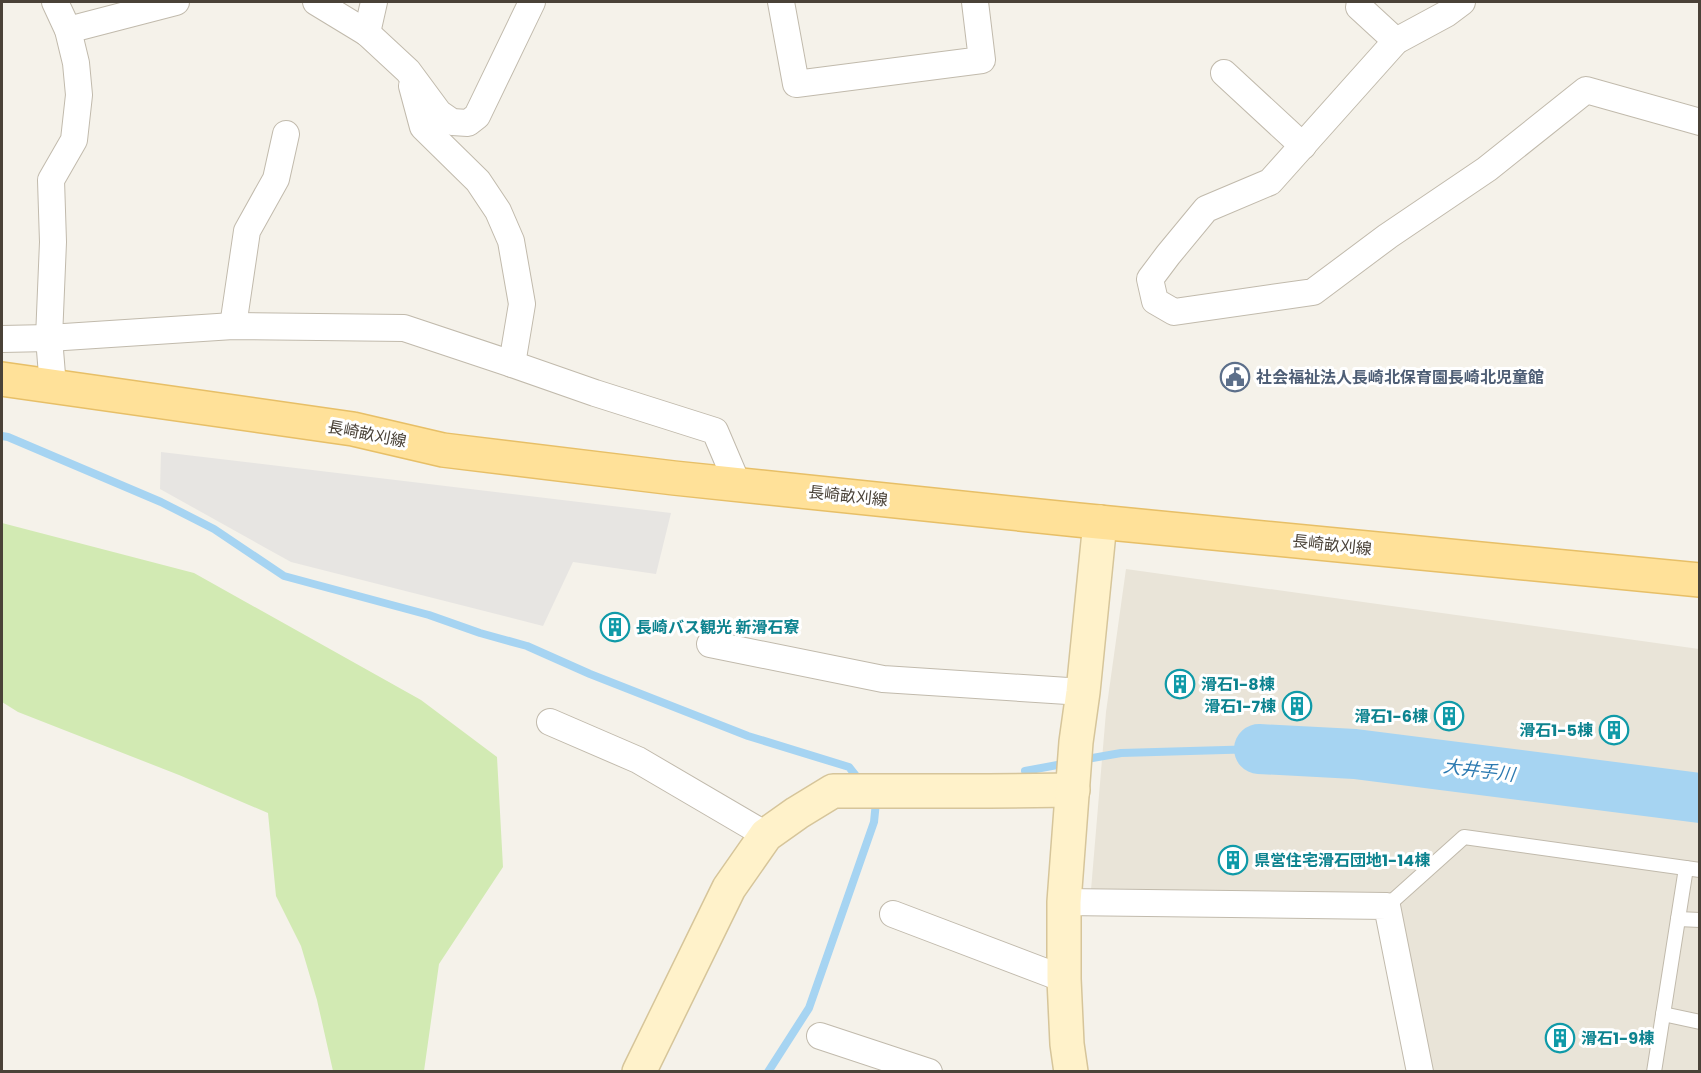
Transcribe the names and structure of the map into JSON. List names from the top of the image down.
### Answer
{
  "streets": {
    "main road": ["長崎畝刈線"]
  },
  "water": ["大井手川"],
  "places": {
    "public building": ["社会福祉法人長崎北保育園長崎北児童館"],
    "building": [
      "長崎バス観光 新滑石寮",
      "滑石1-8棟",
      "滑石1-7棟",
      "滑石1-6棟",
      "滑石1-5棟",
      "県営住宅滑石団地1-14棟",
      "滑石1-9棟"
    ]
  }
}
